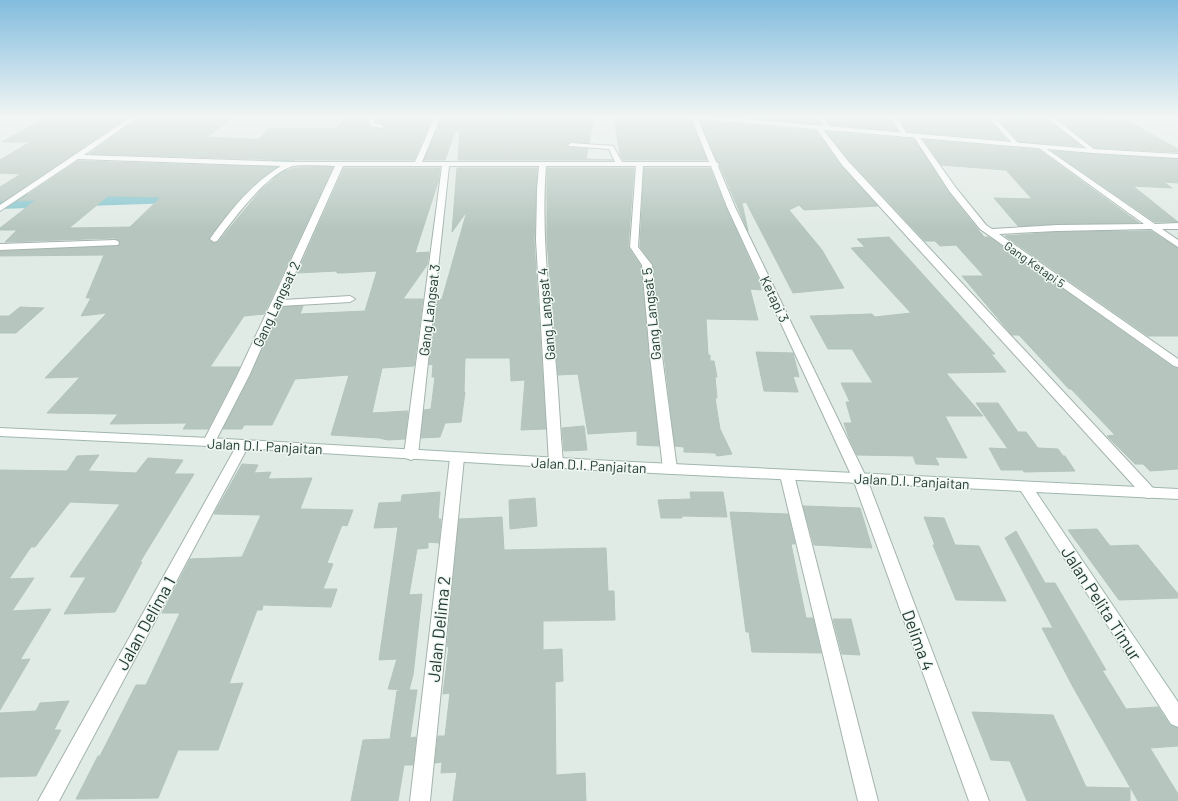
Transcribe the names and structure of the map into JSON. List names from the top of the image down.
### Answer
{
  "streets": {
    "street": [
      "Gang Ketapi 5",
      "Ketapi 3",
      "Gang Langsat 2",
      "Gang Langsat 3",
      "Gang Langsat 4",
      "Gang Langsat 5",
      "Jalan D.I. Panjaitan",
      "Jalan Pelita Timur",
      "Jalan Delima 1",
      "Jalan Delima 2",
      "Delima 4"
    ]
  },
  "crossings": [
    ["Ketapi 3", "Jalan D.I. Panjaitan"],
    ["Ketapi 3", "Delima 4"],
    ["Gang Langsat 2", "Jalan D.I. Panjaitan"],
    ["Gang Langsat 3", "Jalan D.I. Panjaitan"],
    ["Gang Langsat 4", "Jalan D.I. Panjaitan"],
    ["Gang Langsat 5", "Jalan D.I. Panjaitan"],
    ["Jalan D.I. Panjaitan", "Jalan Pelita Timur"],
    ["Jalan D.I. Panjaitan", "Jalan Delima 1"],
    ["Jalan D.I. Panjaitan", "Jalan Delima 2"],
    ["Jalan D.I. Panjaitan", "Delima 4"]
  ]
}
